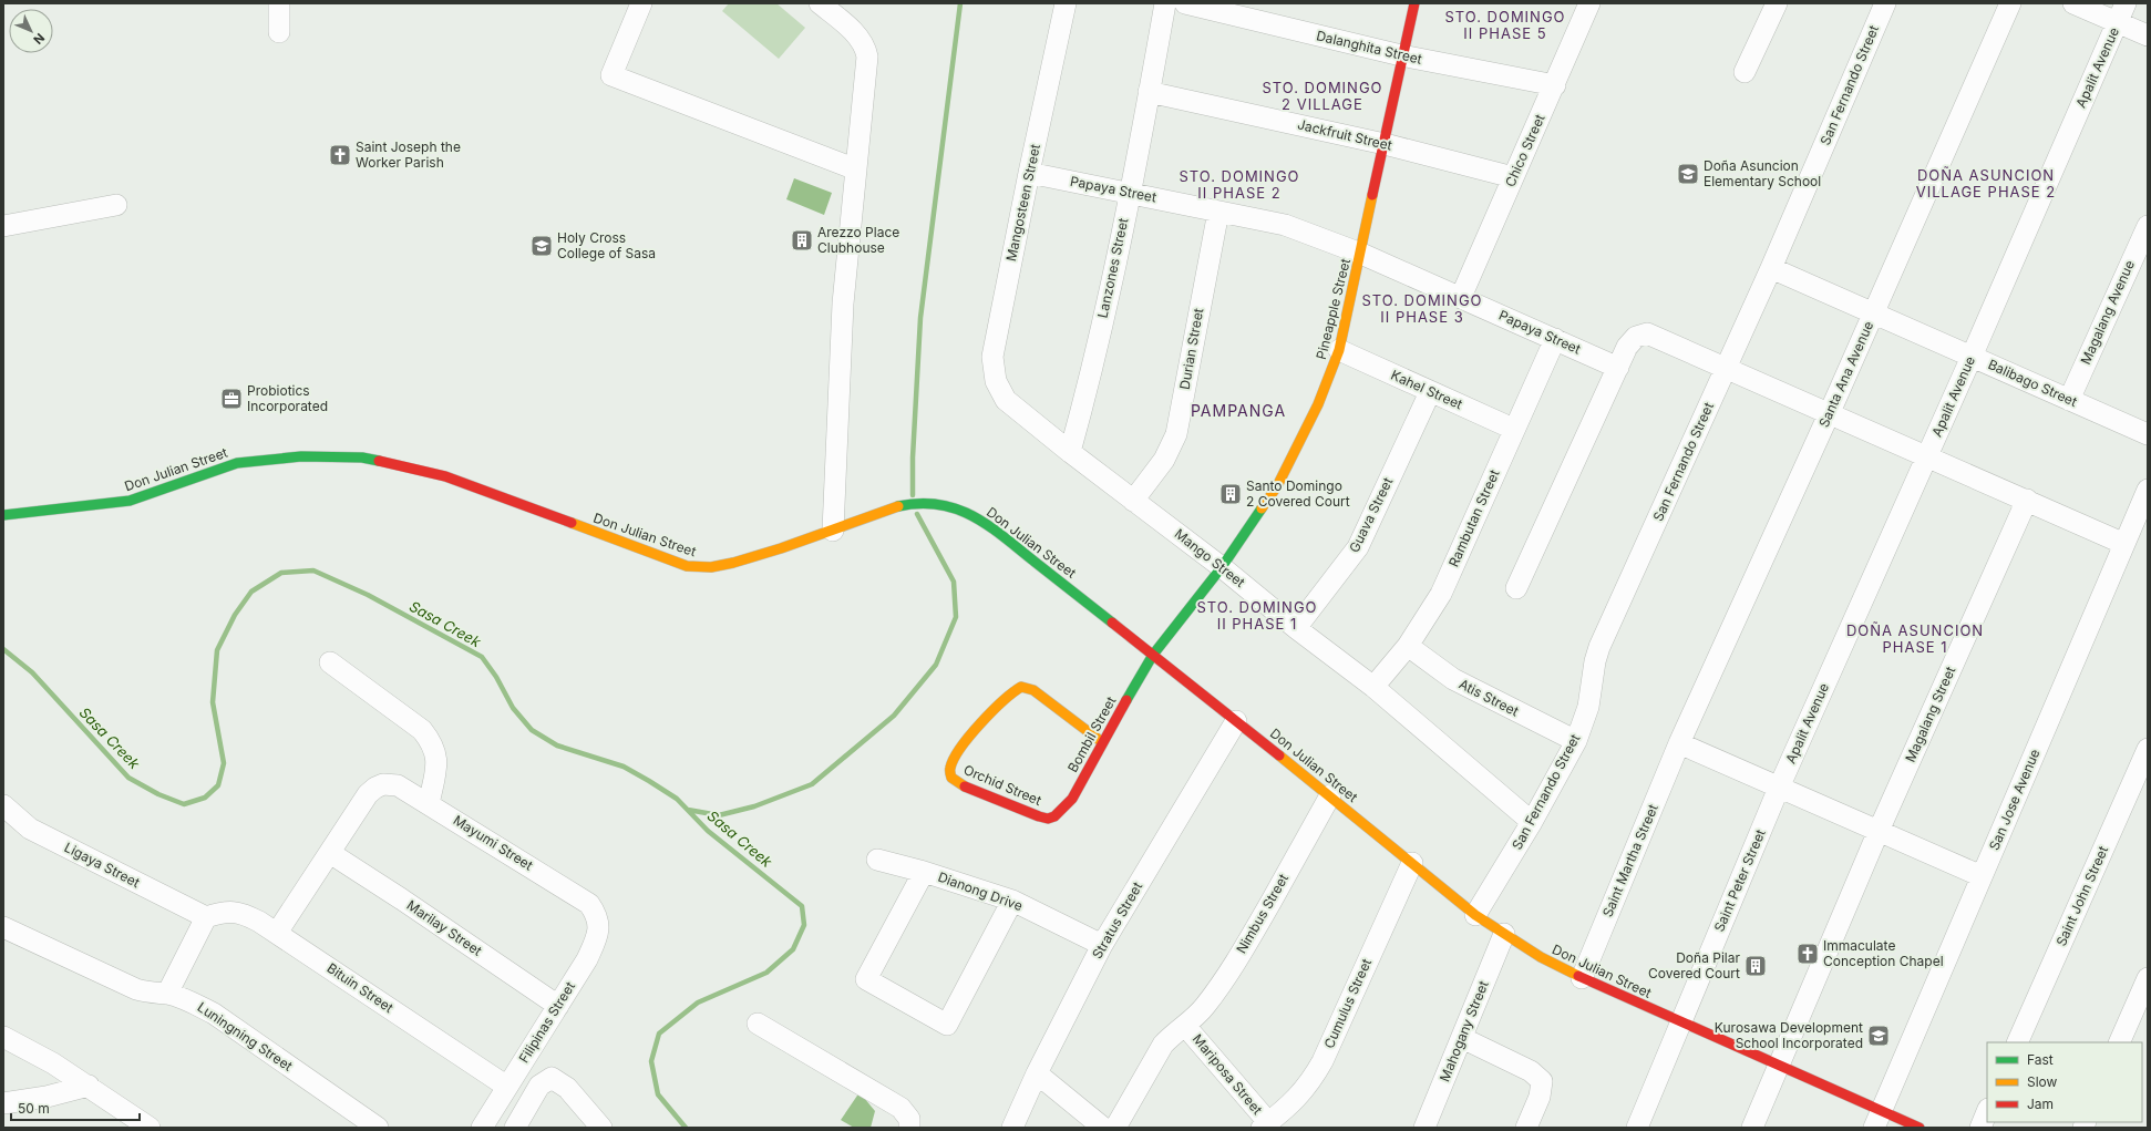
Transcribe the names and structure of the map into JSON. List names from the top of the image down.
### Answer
{
  "streets": {
    "street": [
      "Dalanghita Street",
      "Apalit Avenue",
      "San Fernando Street",
      "Jackfruit Street",
      "Chico Street",
      "Papaya Street",
      "Mangosteen Street",
      "Lanzones Street",
      "Pineapple Street",
      "Magalang Avenue",
      "Durian Street",
      "Santa Ana Avenue",
      "Balibago Street",
      "Kahel Street",
      "Don Julian Street",
      "Guava Street",
      "Rambutan Street",
      "Mango Street",
      "Atis Street",
      "Magalang Street",
      "Bombil Street",
      "Orchid Street",
      "San Jose Avenue",
      "Mayumi Street",
      "Saint Martha Street",
      "Ligaya Street",
      "Saint Peter Street",
      "Dianong Drive",
      "Saint John Street",
      "Nimbus Street",
      "Stratus Street",
      "Marilay Street",
      "Bituin Street",
      "Cumulus Street",
      "Filipinas Street",
      "Mahogany Street",
      "Luningning Street",
      "Mariposa Street"
    ]
  },
  "crossings": [
    ["Dalanghita Street", "Chico Street"],
    ["Dalanghita Street", "Pineapple Street"],
    ["Apalit Avenue", "Balibago Street"],
    ["Apalit Avenue", "Saint Peter Street"],
    ["San Fernando Street", "Balibago Street"],
    ["San Fernando Street", "Don Julian Street"],
    ["San Fernando Street", "Mango Street"],
    ["San Fernando Street", "Atis Street"],
    ["Jackfruit Street", "Chico Street"],
    ["Jackfruit Street", "Lanzones Street"],
    ["Jackfruit Street", "Pineapple Street"],
    ["Chico Street", "Papaya Street"],
    ["Papaya Street", "Mangosteen Street"],
    ["Papaya Street", "Lanzones Street"],
    ["Papaya Street", "Pineapple Street"],
    ["Papaya Street", "Durian Street"],
    ["Papaya Street", "Rambutan Street"],
    ["Mangosteen Street", "Mango Street"],
    ["Lanzones Street", "Mango Street"],
    ["Pineapple Street", "Kahel Street"],
    ["Pineapple Street", "Don Julian Street"],
    ["Pineapple Street", "Mango Street"],
    ["Pineapple Street", "Bombil Street"],
    ["Magalang Avenue", "Balibago Street"],
    ["Durian Street", "Mango Street"],
    ["Santa Ana Avenue", "Balibago Street"],
    ["Santa Ana Avenue", "Saint Martha Street"],
    ["Kahel Street", "Guava Street"],
    ["Kahel Street", "Rambutan Street"],
    ["Don Julian Street", "Magalang Street"],
    ["Don Julian Street", "Bombil Street"],
    ["Don Julian Street", "San Jose Avenue"],
    ["Don Julian Street", "Saint Martha Street"],
    ["Don Julian Street", "Saint Peter Street"],
    ["Don Julian Street", "Nimbus Street"],
    ["Don Julian Street", "Stratus Street"],
    ["Don Julian Street", "Cumulus Street"],
    ["Don Julian Street", "Mahogany Street"],
    ["Guava Street", "Mango Street"],
    ["Rambutan Street", "Mango Street"],
    ["Rambutan Street", "Atis Street"],
    ["Bombil Street", "Orchid Street"],
    ["Mayumi Street", "Marilay Street"],
    ["Mayumi Street", "Filipinas Street"],
    ["Ligaya Street", "Bituin Street"],
    ["Dianong Drive", "Stratus Street"],
    ["Nimbus Street", "Mariposa Street"],
    ["Marilay Street", "Filipinas Street"],
    ["Bituin Street", "Filipinas Street"],
    ["Cumulus Street", "Mariposa Street"]
  ],
  "districts": [
    "STO. DOMINGO II PHASE 5",
    "STO. DOMINGO 2 VILLAGE",
    "DOÑA ASUNCION VILLAGE PHASE 2",
    "STO. DOMINGO II PHASE 2",
    "STO. DOMINGO II PHASE 3",
    "PAMPANGA",
    "STO. DOMINGO II PHASE 1",
    "DOÑA ASUNCION PHASE 1"
  ],
  "water": ["Sasa Creek"],
  "places": {
    "church": ["Saint Joseph the Worker Parish", "Immaculate Conception Chapel"],
    "school or university": ["Doña Asuncion Elementary School", "Holy Cross College of Sasa", "Kurosawa Development School Incorporated"],
    "building": ["Arezzo Place Clubhouse", "Santo Domingo 2 Covered Court", "Doña Pilar Covered Court"],
    "office": ["Probiotics Incorporated"]
  },
  "legend": ["Fast", "Slow", "Jam"],
  "scale_bar": "50 m",
  "north": "bottom right"
}
